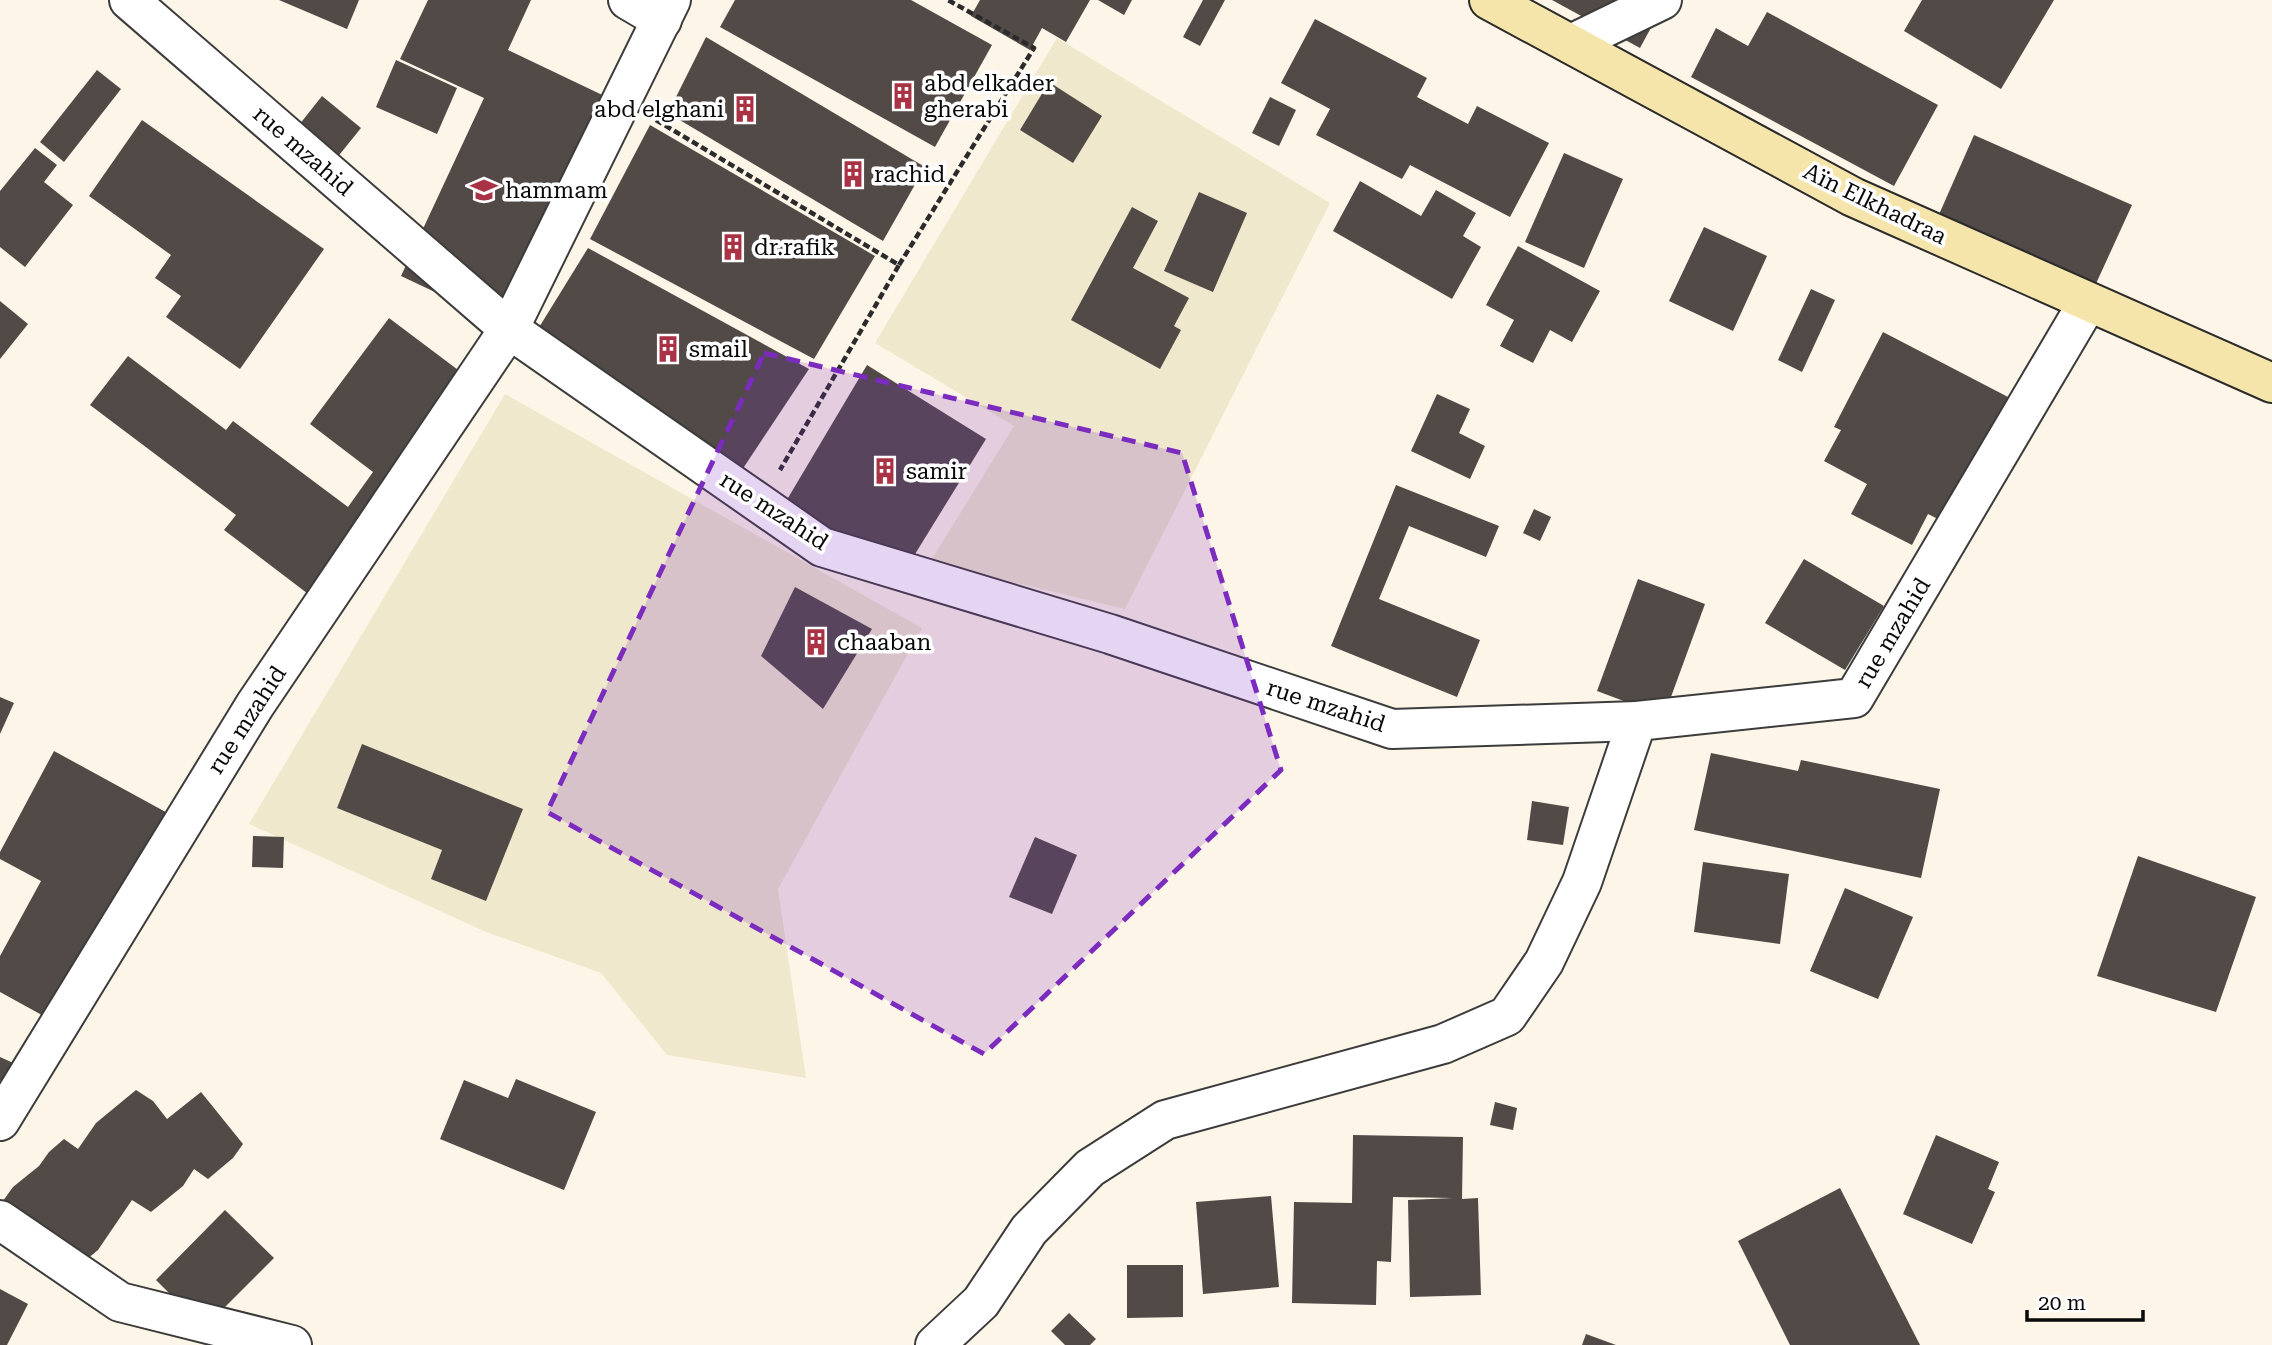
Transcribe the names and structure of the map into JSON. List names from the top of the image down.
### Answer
{
  "streets": {
    "main road": ["Aïn Elkhadraa"],
    "street": ["rue mzahid"]
  },
  "crossings": [
    ["rue mzahid", "Aïn Elkhadraa"]
  ],
  "places": {
    "building": [
      "abd elkader gherabi",
      "abd elghani",
      "rachid",
      "dr.rafik",
      "smail",
      "samir",
      "chaaban"
    ],
    "school or university": ["hammam"]
  },
  "scale_bar": "20 m"
}
